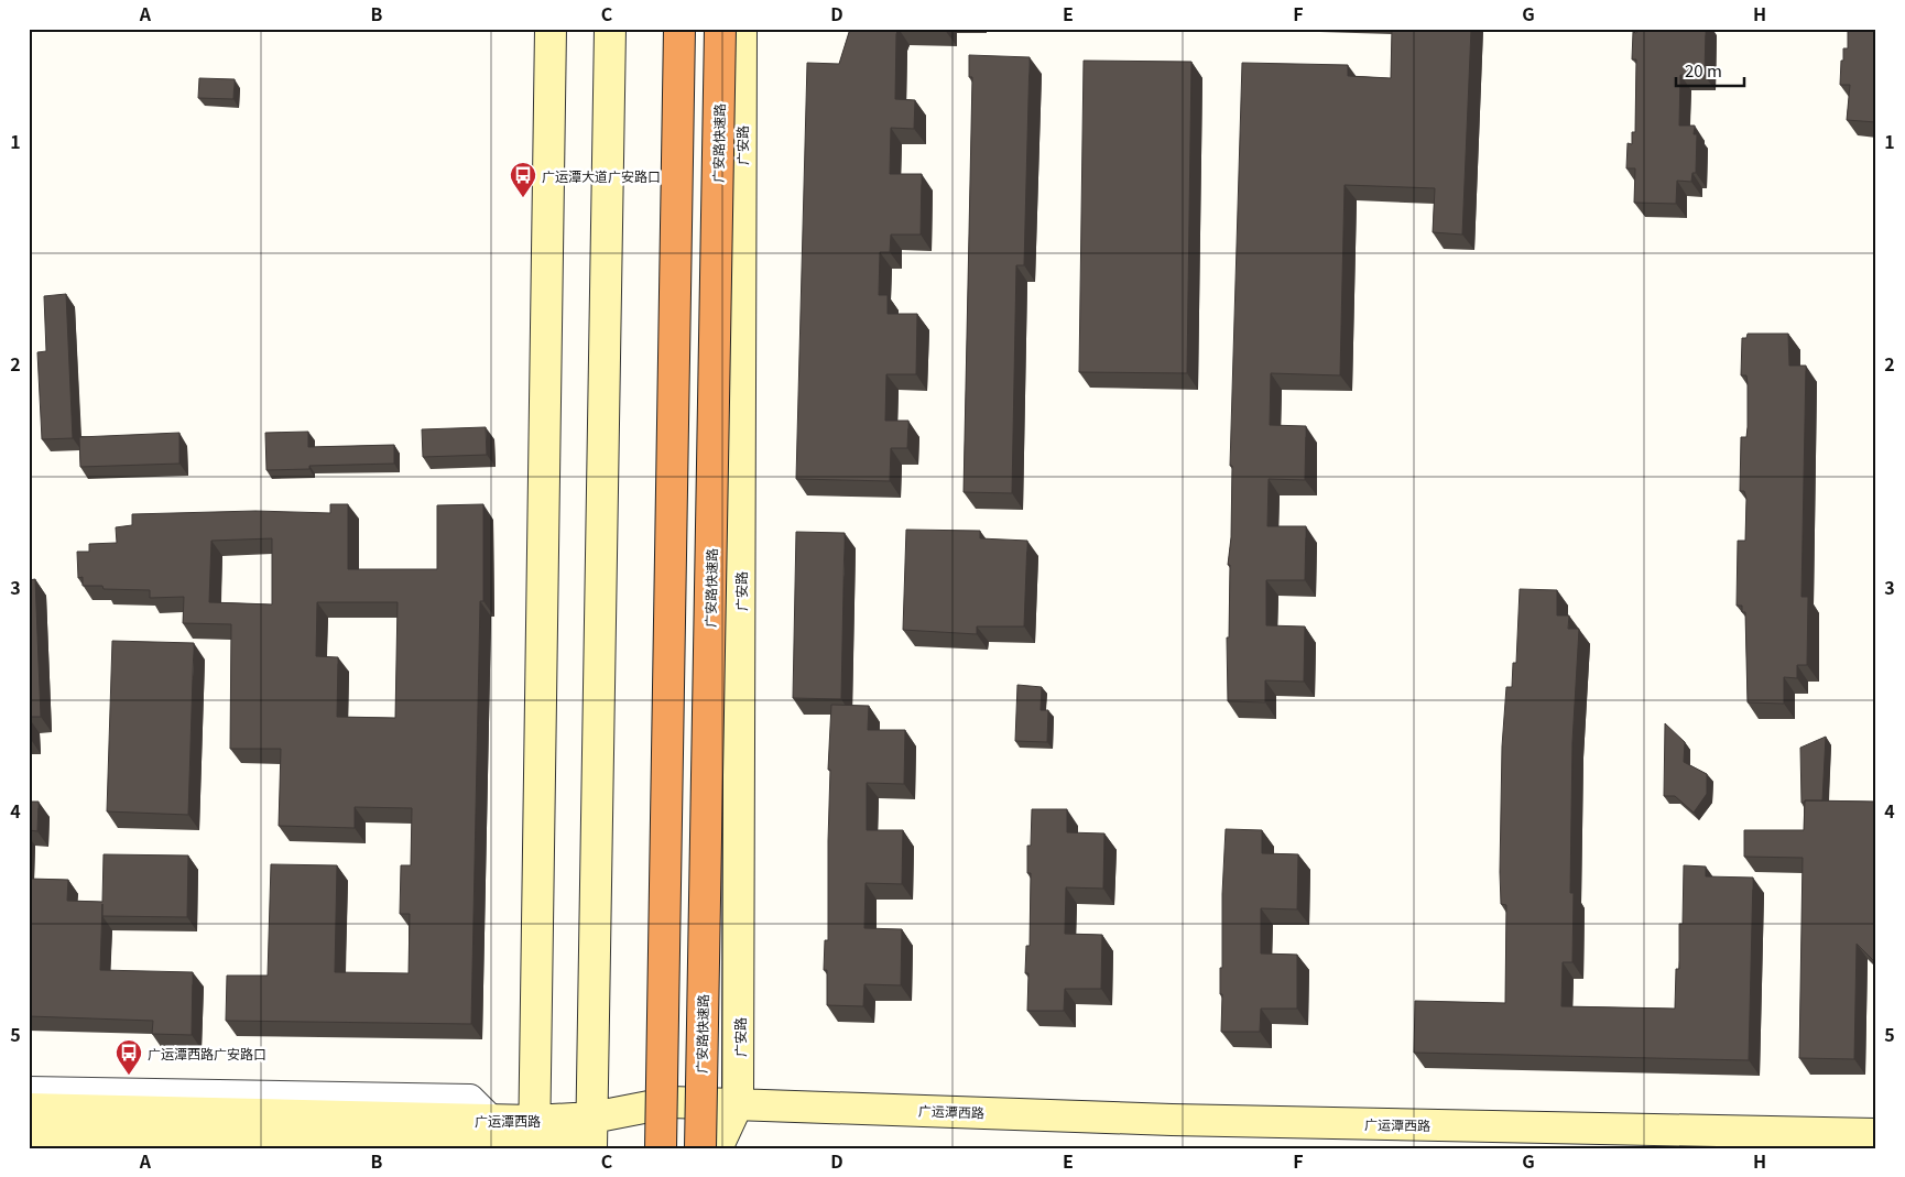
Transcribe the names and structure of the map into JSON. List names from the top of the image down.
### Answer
{
  "streets": {
    "highway": ["广安路快速路"],
    "main road": ["广安路", "广运潭西路"]
  },
  "crossings": [
    ["广安路", "广运潭西路"]
  ],
  "places": {
    "bus stop": ["广运潭大道广安路口", "广运潭西路广安路口"]
  },
  "scale_bar": "20 m",
  "grid": {
    "columns": [
      "A",
      "B",
      "C",
      "D",
      "E",
      "F",
      "G",
      "H"
    ],
    "rows": [
      "1",
      "2",
      "3",
      "4",
      "5"
    ]
  }
}
